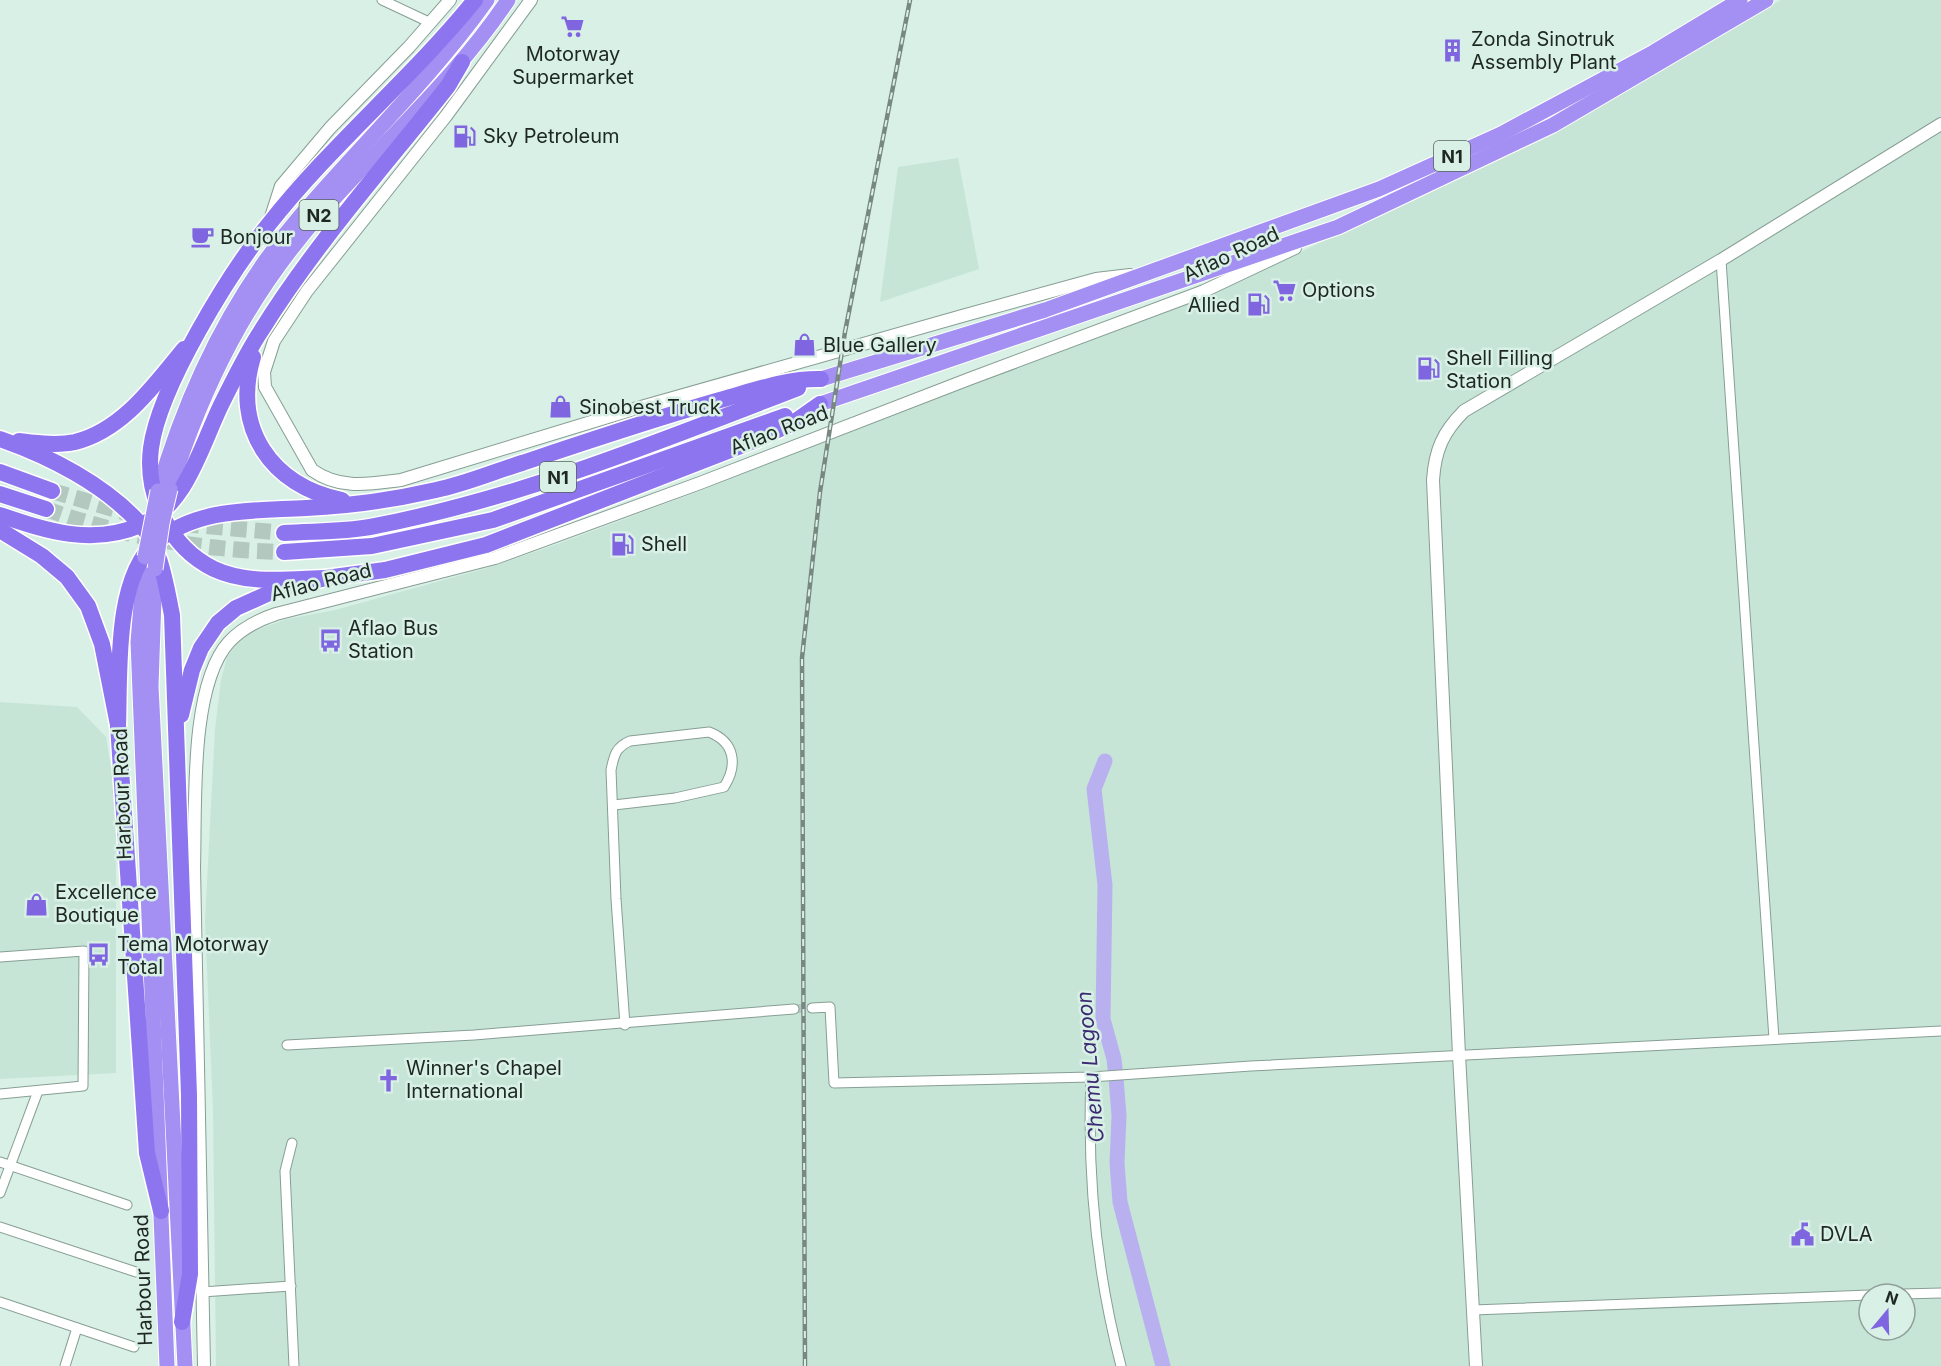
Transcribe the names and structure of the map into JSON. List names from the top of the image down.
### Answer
{
  "streets": {
    "highway": [
      "N1",
      "N2",
      "Aflao Road",
      "Harbour Road"
    ]
  },
  "crossings": [
    ["N2", "Harbour Road"]
  ],
  "water": ["Chemu Lagoon"],
  "places": {
    "supermarket": ["Motorway Supermarket", "Options"],
    "building": ["Zonda Sinotruk Assembly Plant"],
    "fuel station": [
      "Sky Petroleum",
      "Allied",
      "Shell Filling Station",
      "Shell"
    ],
    "cafe": ["Bonjour"],
    "shop": ["Blue Gallery", "Sinobest Truck", "Excellence Boutique"],
    "bus stop": ["Aflao Bus Station", "Tema Motorway Total"],
    "church": ["Winner's Chapel International"],
    "public building": ["DVLA"]
  },
  "north": "top"
}
